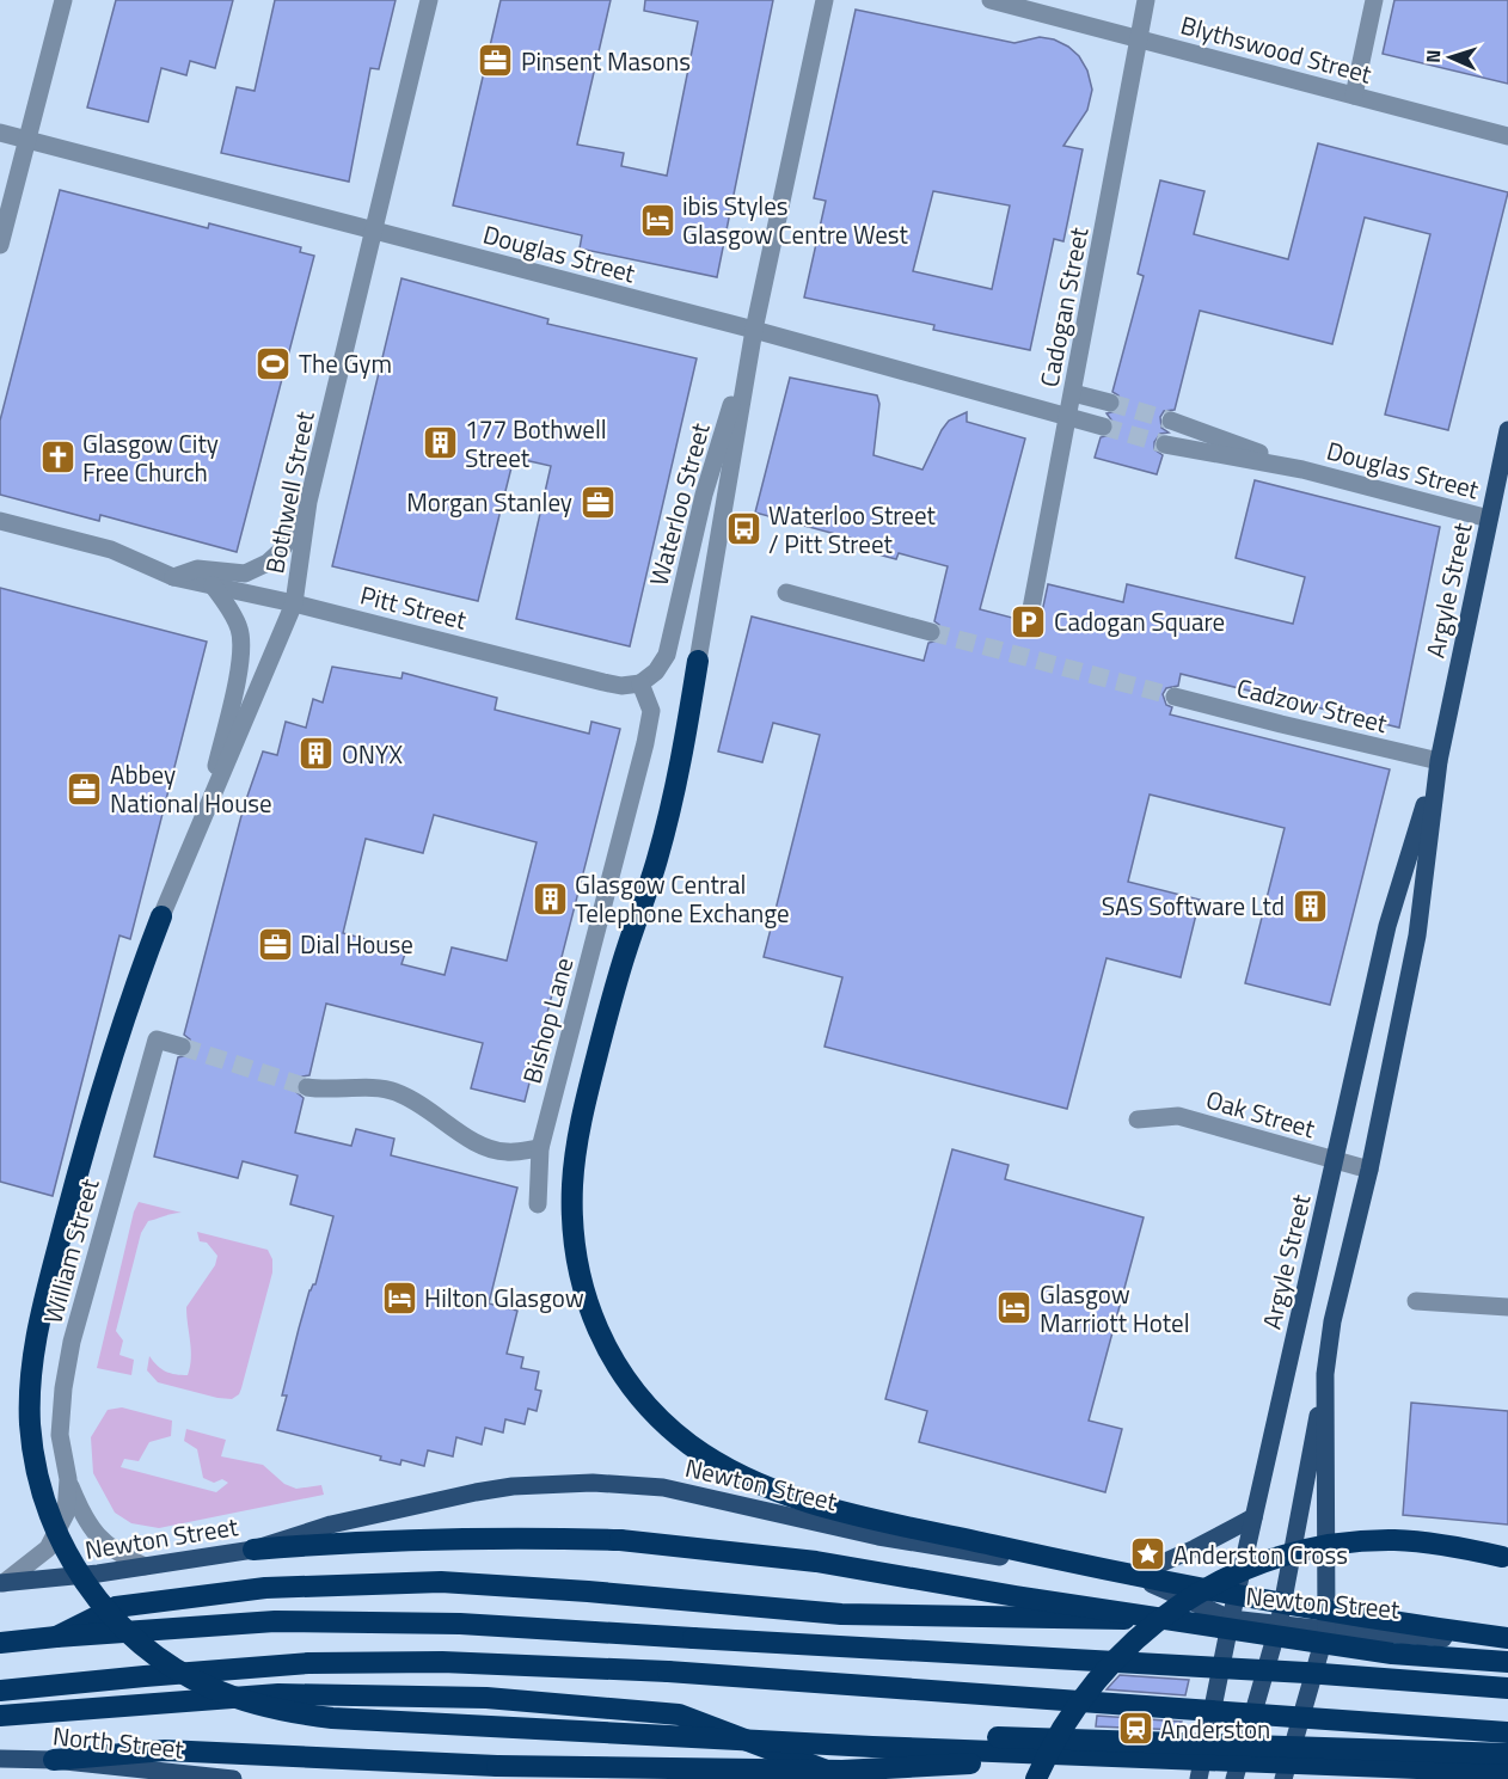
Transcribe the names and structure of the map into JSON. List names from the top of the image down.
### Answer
{
  "streets": {
    "main road": ["Argyle Street", "Newton Street", "North Street"],
    "street": [
      "Blythswood Street",
      "Douglas Street",
      "Cadogan Street",
      "Bothwell Street",
      "Waterloo Street",
      "Pitt Street",
      "Cadzow Street",
      "Bishop Lane",
      "Oak Street",
      "William Street"
    ]
  },
  "crossings": [
    ["Blythswood Street", "Cadogan Street"],
    ["Douglas Street", "Cadogan Street"],
    ["Douglas Street", "Bothwell Street"],
    ["Douglas Street", "Waterloo Street"],
    ["Douglas Street", "Argyle Street"],
    ["Bothwell Street", "Pitt Street"],
    ["Waterloo Street", "Pitt Street"],
    ["Waterloo Street", "Bishop Lane"],
    ["Argyle Street", "Cadzow Street"],
    ["Argyle Street", "Oak Street"],
    ["Argyle Street", "Newton Street"],
    ["Pitt Street", "Bishop Lane"],
    ["William Street", "Newton Street"]
  ],
  "places": {
    "office": [
      "Pinsent Masons",
      "Morgan Stanley",
      "Abbey National House",
      "Dial House"
    ],
    "hotel": ["ibis Styles Glasgow Centre West", "Hilton Glasgow", "Glasgow Marriott Hotel"],
    "sports": ["The Gym"],
    "building": [
      "177 Bothwell Street",
      "ONYX",
      "Glasgow Central Telephone Exchange",
      "SAS Software Ltd"
    ],
    "church": ["Glasgow City Free Church"],
    "bus stop": ["Waterloo Street / Pitt Street"],
    "parking": ["Cadogan Square"],
    "place": ["Anderston Cross"],
    "station": ["Anderston"]
  },
  "north": "left"
}
